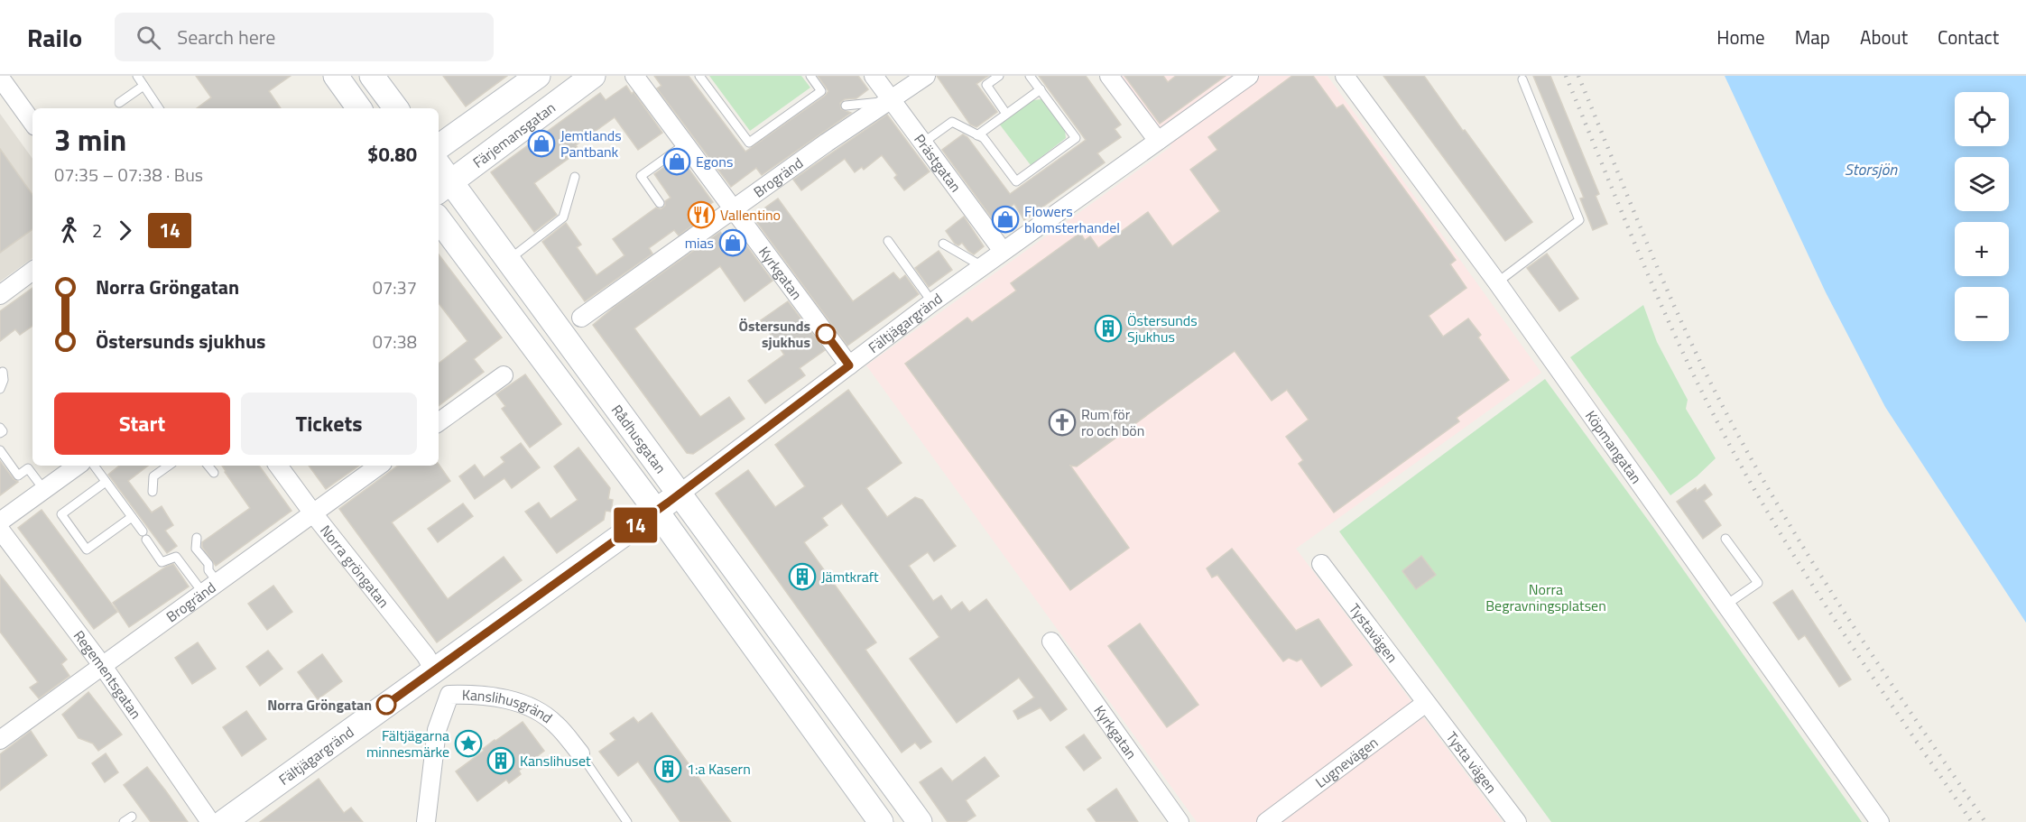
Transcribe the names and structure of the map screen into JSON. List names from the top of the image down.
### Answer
{
  "streets": {
    "main road": ["Färjemansgatan", "Fältjägargränd", "Rådhusgatan"],
    "street": [
      "Prästgatan",
      "Brogränd",
      "Kyrkgatan",
      "Köpmangatan",
      "Norra gröngatan",
      "Tystavägen",
      "Regementsgatan",
      "Kanslihusgränd",
      "Lugnevägen",
      "Tysta vägen"
    ]
  },
  "crossings": [
    ["Färjemansgatan", "Rådhusgatan"],
    ["Prästgatan", "Brogränd"],
    ["Prästgatan", "Fältjägargränd"],
    ["Brogränd", "Kyrkgatan"],
    ["Brogränd", "Norra gröngatan"],
    ["Brogränd", "Regementsgatan"],
    ["Kyrkgatan", "Fältjägargränd"],
    ["Fältjägargränd", "Rådhusgatan"],
    ["Fältjägargränd", "Norra gröngatan"],
    ["Tystavägen", "Lugnevägen"],
    ["Tystavägen", "Tysta vägen"],
    ["Lugnevägen", "Tysta vägen"]
  ],
  "water": ["Storsjön"],
  "parks": ["Norra Begravningsplatsen"],
  "places": {
    "shop": [
      "Jemtlands Pantbank",
      "Egons",
      "Flowers blomsterhandel",
      "mias"
    ],
    "restaurant": ["Vallentino"],
    "building": [
      "Östersunds Sjukhus",
      "Jämtkraft",
      "Kanslihuset",
      "1:a Kasern"
    ],
    "other": ["Östersunds sjukhus", "Norra Gröngatan"],
    "church": ["Rum för ro och bön"],
    "place": ["Fältjägarna minnesmärke"]
  },
  "lines": ["bus line 14"],
  "page": {
    "header": "Railo",
    "search": "Search here",
    "nav": [
      "Home",
      "Map",
      "About",
      "Contact"
    ],
    "on_map": "14",
    "map_buttons": ["+", "−"],
    "heading": ["3 min", "07:35 – 07:38 · Bus", "$0.80"],
    "legs": ["2", "14"],
    "list": [
      {
        "name": "Norra Gröngatan",
        "value": "07:37"
      },
      {
        "name": "Östersunds sjukhus",
        "value": "07:38"
      }
    ],
    "buttons": ["Start", "Tickets"]
  }
}
